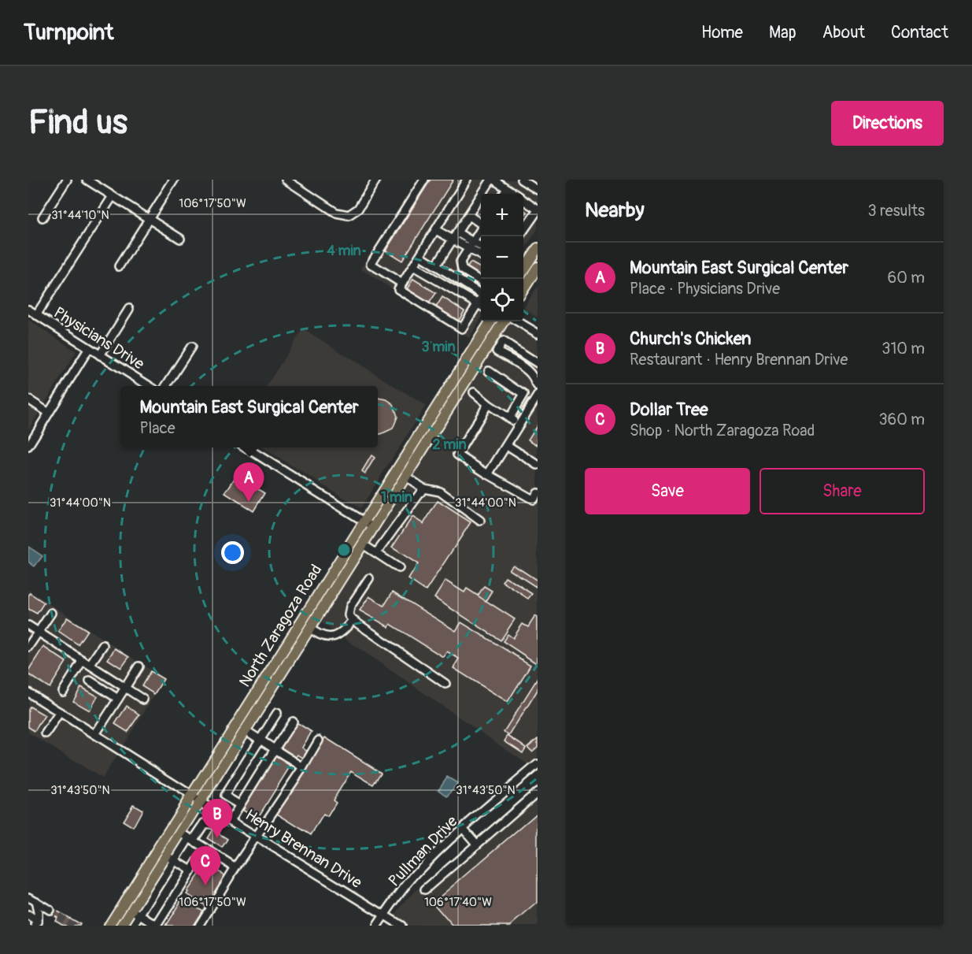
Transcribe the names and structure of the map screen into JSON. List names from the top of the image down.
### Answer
{
  "streets": {
    "main road": ["North Zaragoza Road"],
    "street": ["Physicians Drive", "Henry Brennan Drive", "Pullman Drive"]
  },
  "crossings": [
    ["North Zaragoza Road", "Henry Brennan Drive"],
    ["Henry Brennan Drive", "Pullman Drive"]
  ],
  "page": {
    "header": "Turnpoint",
    "nav": [
      "Home",
      "Map",
      "About",
      "Contact"
    ],
    "buttons": [
      "Directions",
      ["Save", "Share"]
    ],
    "title": "Find us",
    "heading": ["Nearby", "3 results"],
    "map_buttons": ["+", "−"],
    "list": [
      {
        "mark": "A",
        "name": "Mountain East Surgical Center",
        "note": "Place · Physicians Drive",
        "value": "60 m"
      },
      {
        "mark": "B",
        "name": "Church's Chicken",
        "note": "Restaurant · Henry Brennan Drive",
        "value": "310 m"
      },
      {
        "mark": "C",
        "name": "Dollar Tree",
        "note": "Shop · North Zaragoza Road",
        "value": "360 m"
      }
    ],
    "popup": ["Mountain East Surgical Center", "Place"],
    "pins": ["A", "B", "C"]
  },
  "coordinates": [
    "106°17'50\"W",
    "31°44'10\"N",
    "31°44'00\"N",
    "31°43'50\"N",
    "106°17'40\"W"
  ],
  "rings": [
    "4 min",
    "3 min",
    "2 min",
    "1 min"
  ]
}
